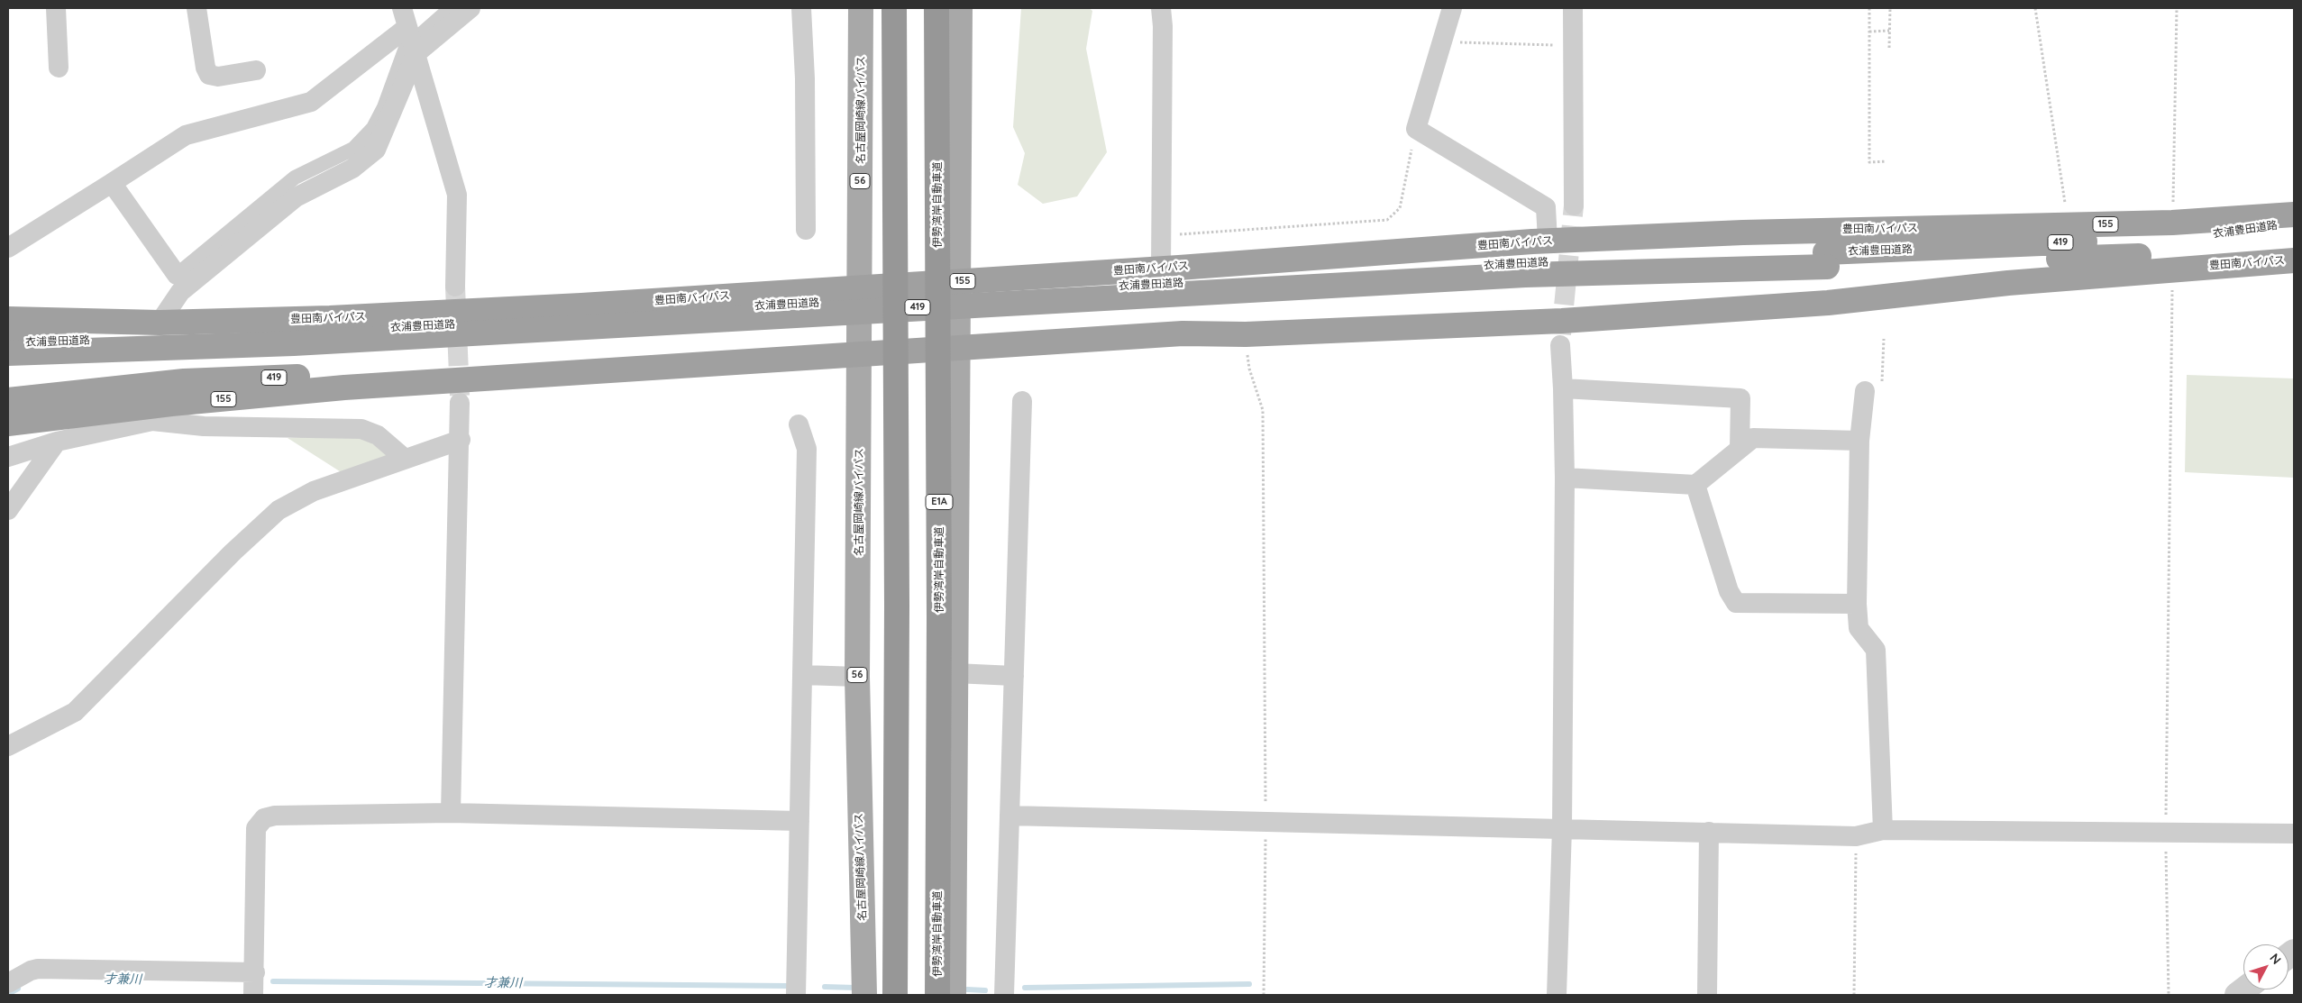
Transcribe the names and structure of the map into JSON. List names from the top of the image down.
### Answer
{
  "streets": {
    "highway": [
      "伊勢湾岸自動車道",
      "155",
      "豊田南バイパス",
      "衣浦豊田道路",
      "419",
      "E1A"
    ],
    "main road": ["名古屋岡崎線バイパス", "56"]
  },
  "crossings": [
    ["名古屋岡崎線バイパス", "155"],
    ["名古屋岡崎線バイパス", "豊田南バイパス"],
    ["155", "豊田南バイパス"],
    ["155", "419"],
    ["豊田南バイパス", "衣浦豊田道路"]
  ],
  "water": ["才兼川"],
  "north": "top right"
}
